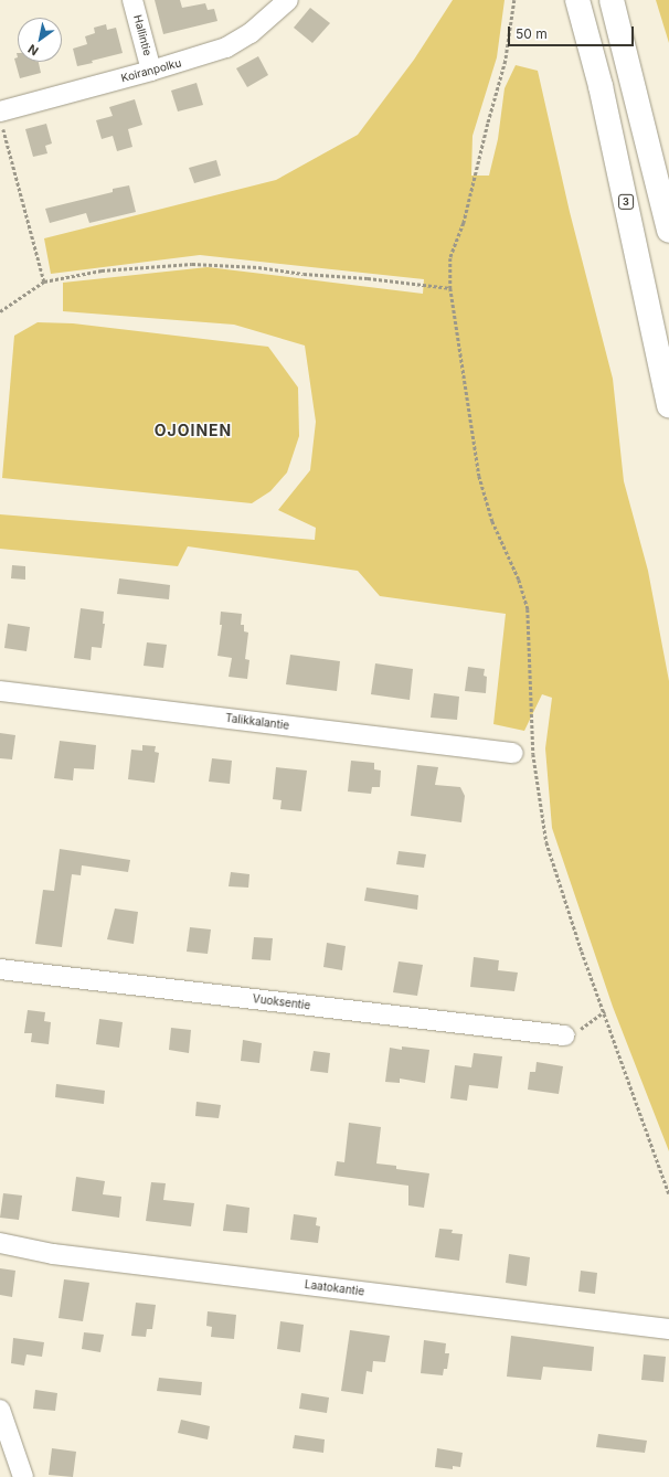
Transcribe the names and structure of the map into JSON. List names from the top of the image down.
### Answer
{
  "streets": {
    "highway": ["3"],
    "street": [
      "Hallintie",
      "Koiranpolku",
      "Talikkalantie",
      "Vuoksentie",
      "Laatokantie"
    ]
  },
  "crossings": [
    ["Hallintie", "Koiranpolku"]
  ],
  "districts": ["OJOINEN"],
  "scale_bar": "50 m",
  "north": "bottom left"
}
